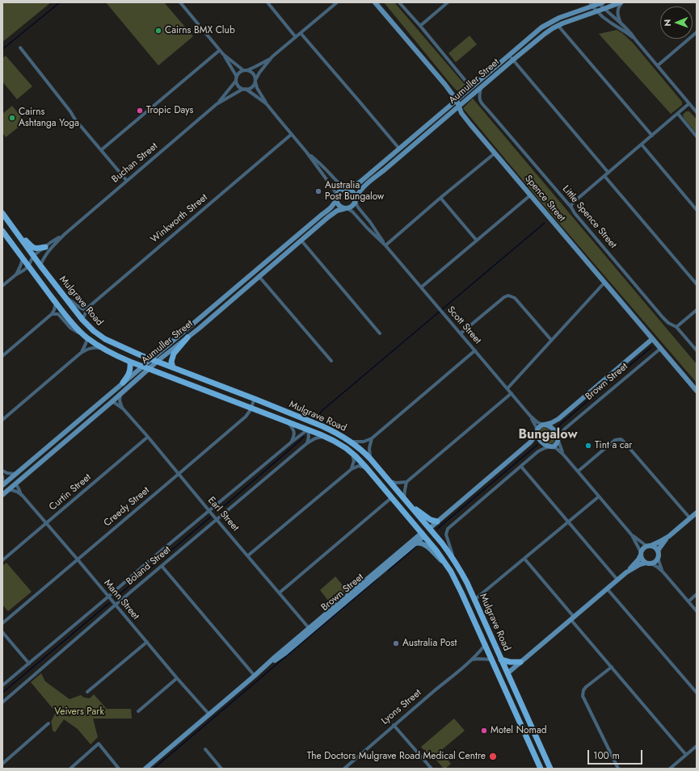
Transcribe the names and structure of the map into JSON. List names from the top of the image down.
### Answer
{
  "streets": {
    "main road": ["Mulgrave Road", "Brown Street"],
    "street": [
      "Aumuller Street",
      "Buchan Street",
      "Spence Street",
      "Little Spence Street",
      "Winkworth Street",
      "Scott Street",
      "Curtin Street",
      "Creedy Street",
      "Earl Street",
      "Boland Street",
      "Mann Street",
      "Lyons Street"
    ]
  },
  "crossings": [
    ["Aumuller Street", "Spence Street"],
    ["Aumuller Street", "Little Spence Street"],
    ["Aumuller Street", "Mulgrave Road"],
    ["Aumuller Street", "Scott Street"],
    ["Aumuller Street", "Earl Street"],
    ["Aumuller Street", "Mann Street"],
    ["Buchan Street", "Mulgrave Road"],
    ["Spence Street", "Brown Street"],
    ["Winkworth Street", "Mulgrave Road"],
    ["Mulgrave Road", "Brown Street"],
    ["Mulgrave Road", "Creedy Street"],
    ["Mulgrave Road", "Boland Street"],
    ["Mulgrave Road", "Lyons Street"],
    ["Scott Street", "Brown Street"],
    ["Brown Street", "Earl Street"],
    ["Brown Street", "Mann Street"],
    ["Curtin Street", "Earl Street"],
    ["Curtin Street", "Mann Street"],
    ["Creedy Street", "Earl Street"],
    ["Creedy Street", "Mann Street"],
    ["Earl Street", "Boland Street"],
    ["Boland Street", "Mann Street"]
  ],
  "districts": ["Bungalow"],
  "parks": ["Veivers Park"],
  "places": [
    "Cairns BMX Club",
    "Tropic Days",
    "Cairns Ashtanga Yoga",
    "Australia Post Bungalow",
    "Tint a car",
    "Australia Post",
    "Motel Nomad",
    "The Doctors Mulgrave Road Medical Centre"
  ],
  "scale_bar": "100 m",
  "north": "left"
}
